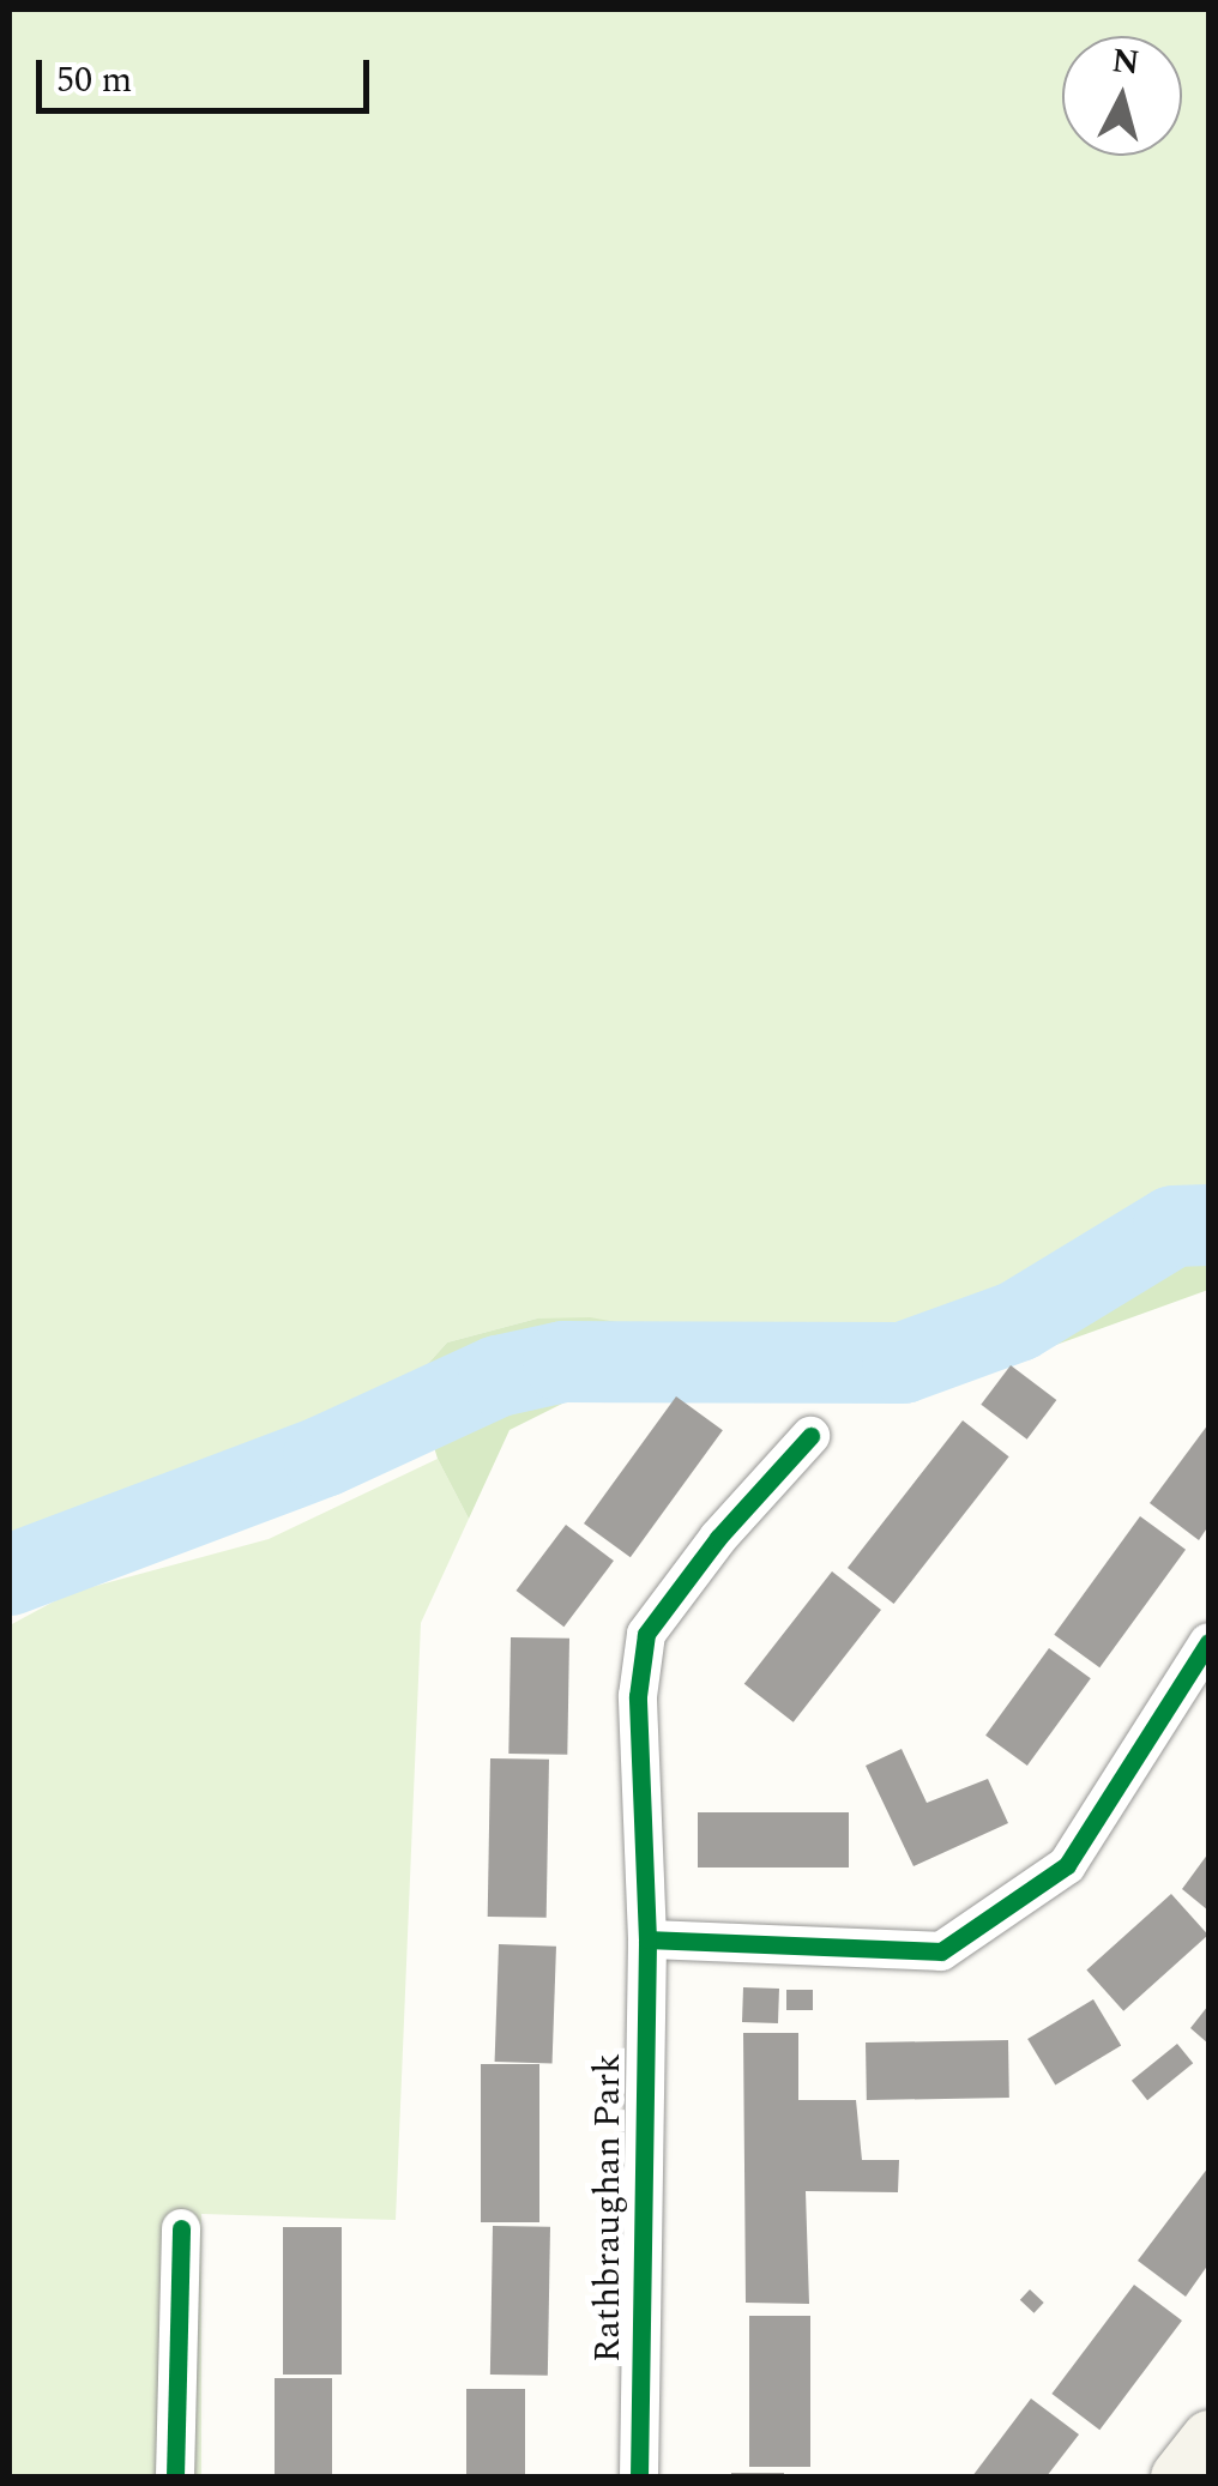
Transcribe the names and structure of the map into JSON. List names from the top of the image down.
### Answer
{
  "streets": {
    "street": ["Rathbraughan Park"]
  },
  "scale_bar": "50 m",
  "north": "top"
}
